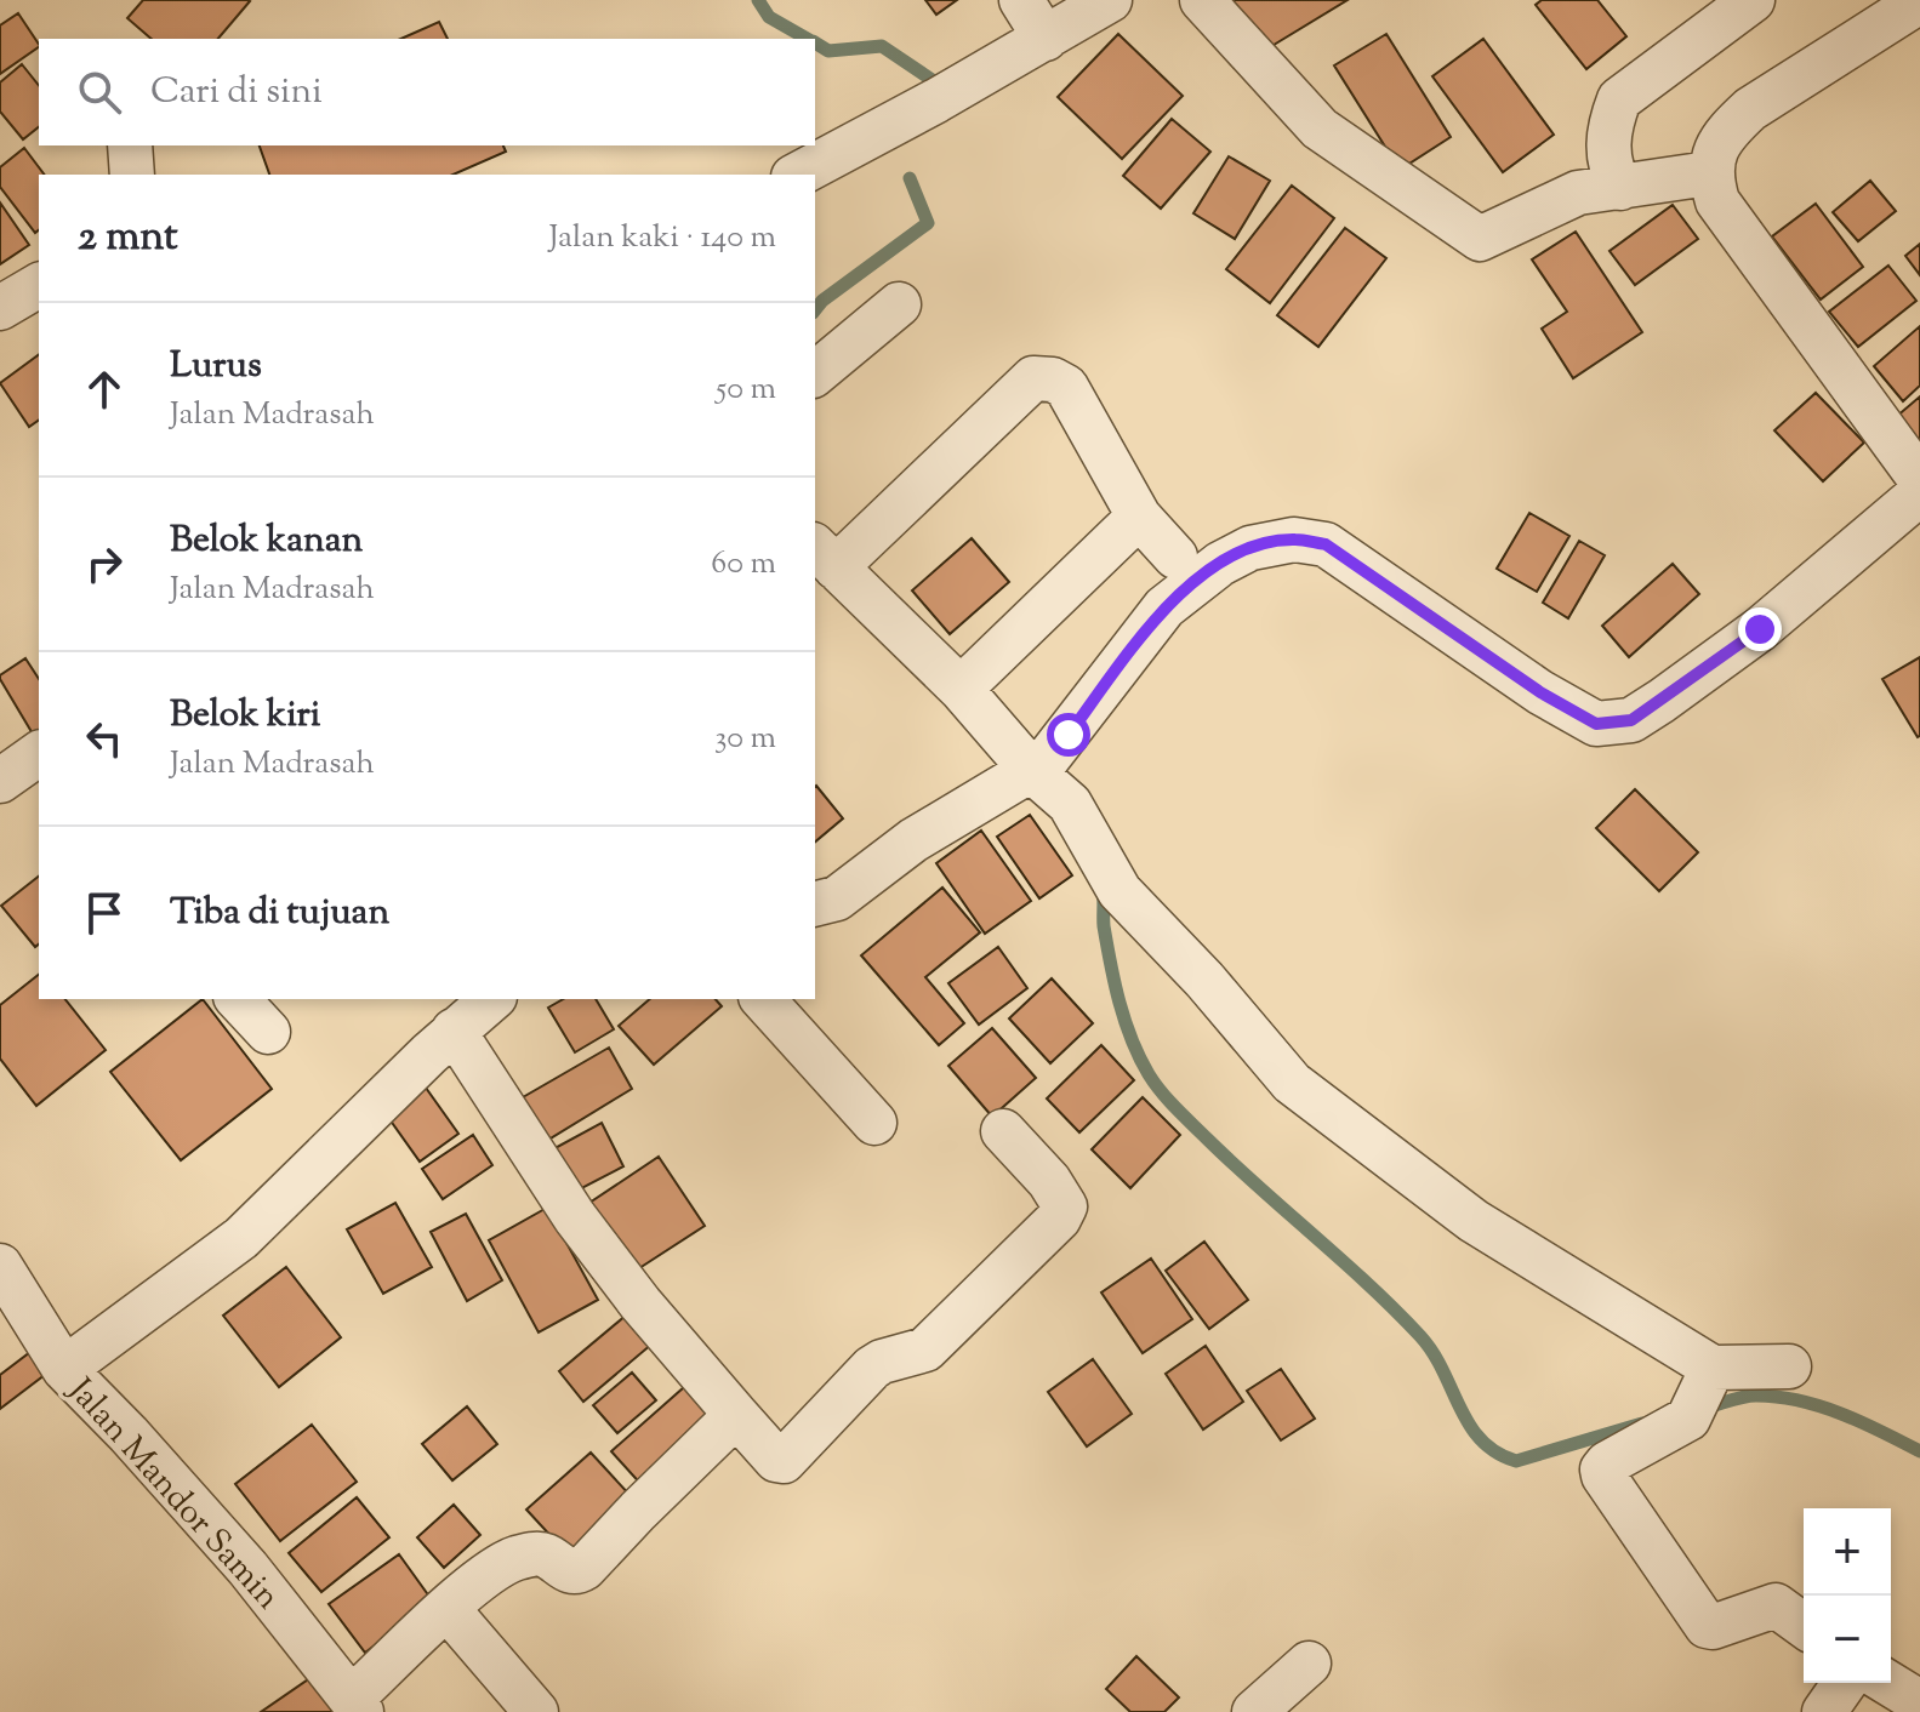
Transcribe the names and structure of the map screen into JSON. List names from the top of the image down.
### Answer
{
  "streets": {
    "street": ["Jalan Mandor Samin"]
  },
  "page": {
    "search": "Cari di sini",
    "heading": ["2 mnt", "Jalan kaki · 140 m"],
    "list": [
      ["Lurus", "Jalan Madrasah", "50 m"],
      ["Belok kanan", "Jalan Madrasah", "60 m"],
      ["Belok kiri", "Jalan Madrasah", "30 m"],
      "Tiba di tujuan"
    ],
    "map_buttons": ["+", "−"]
  }
}
